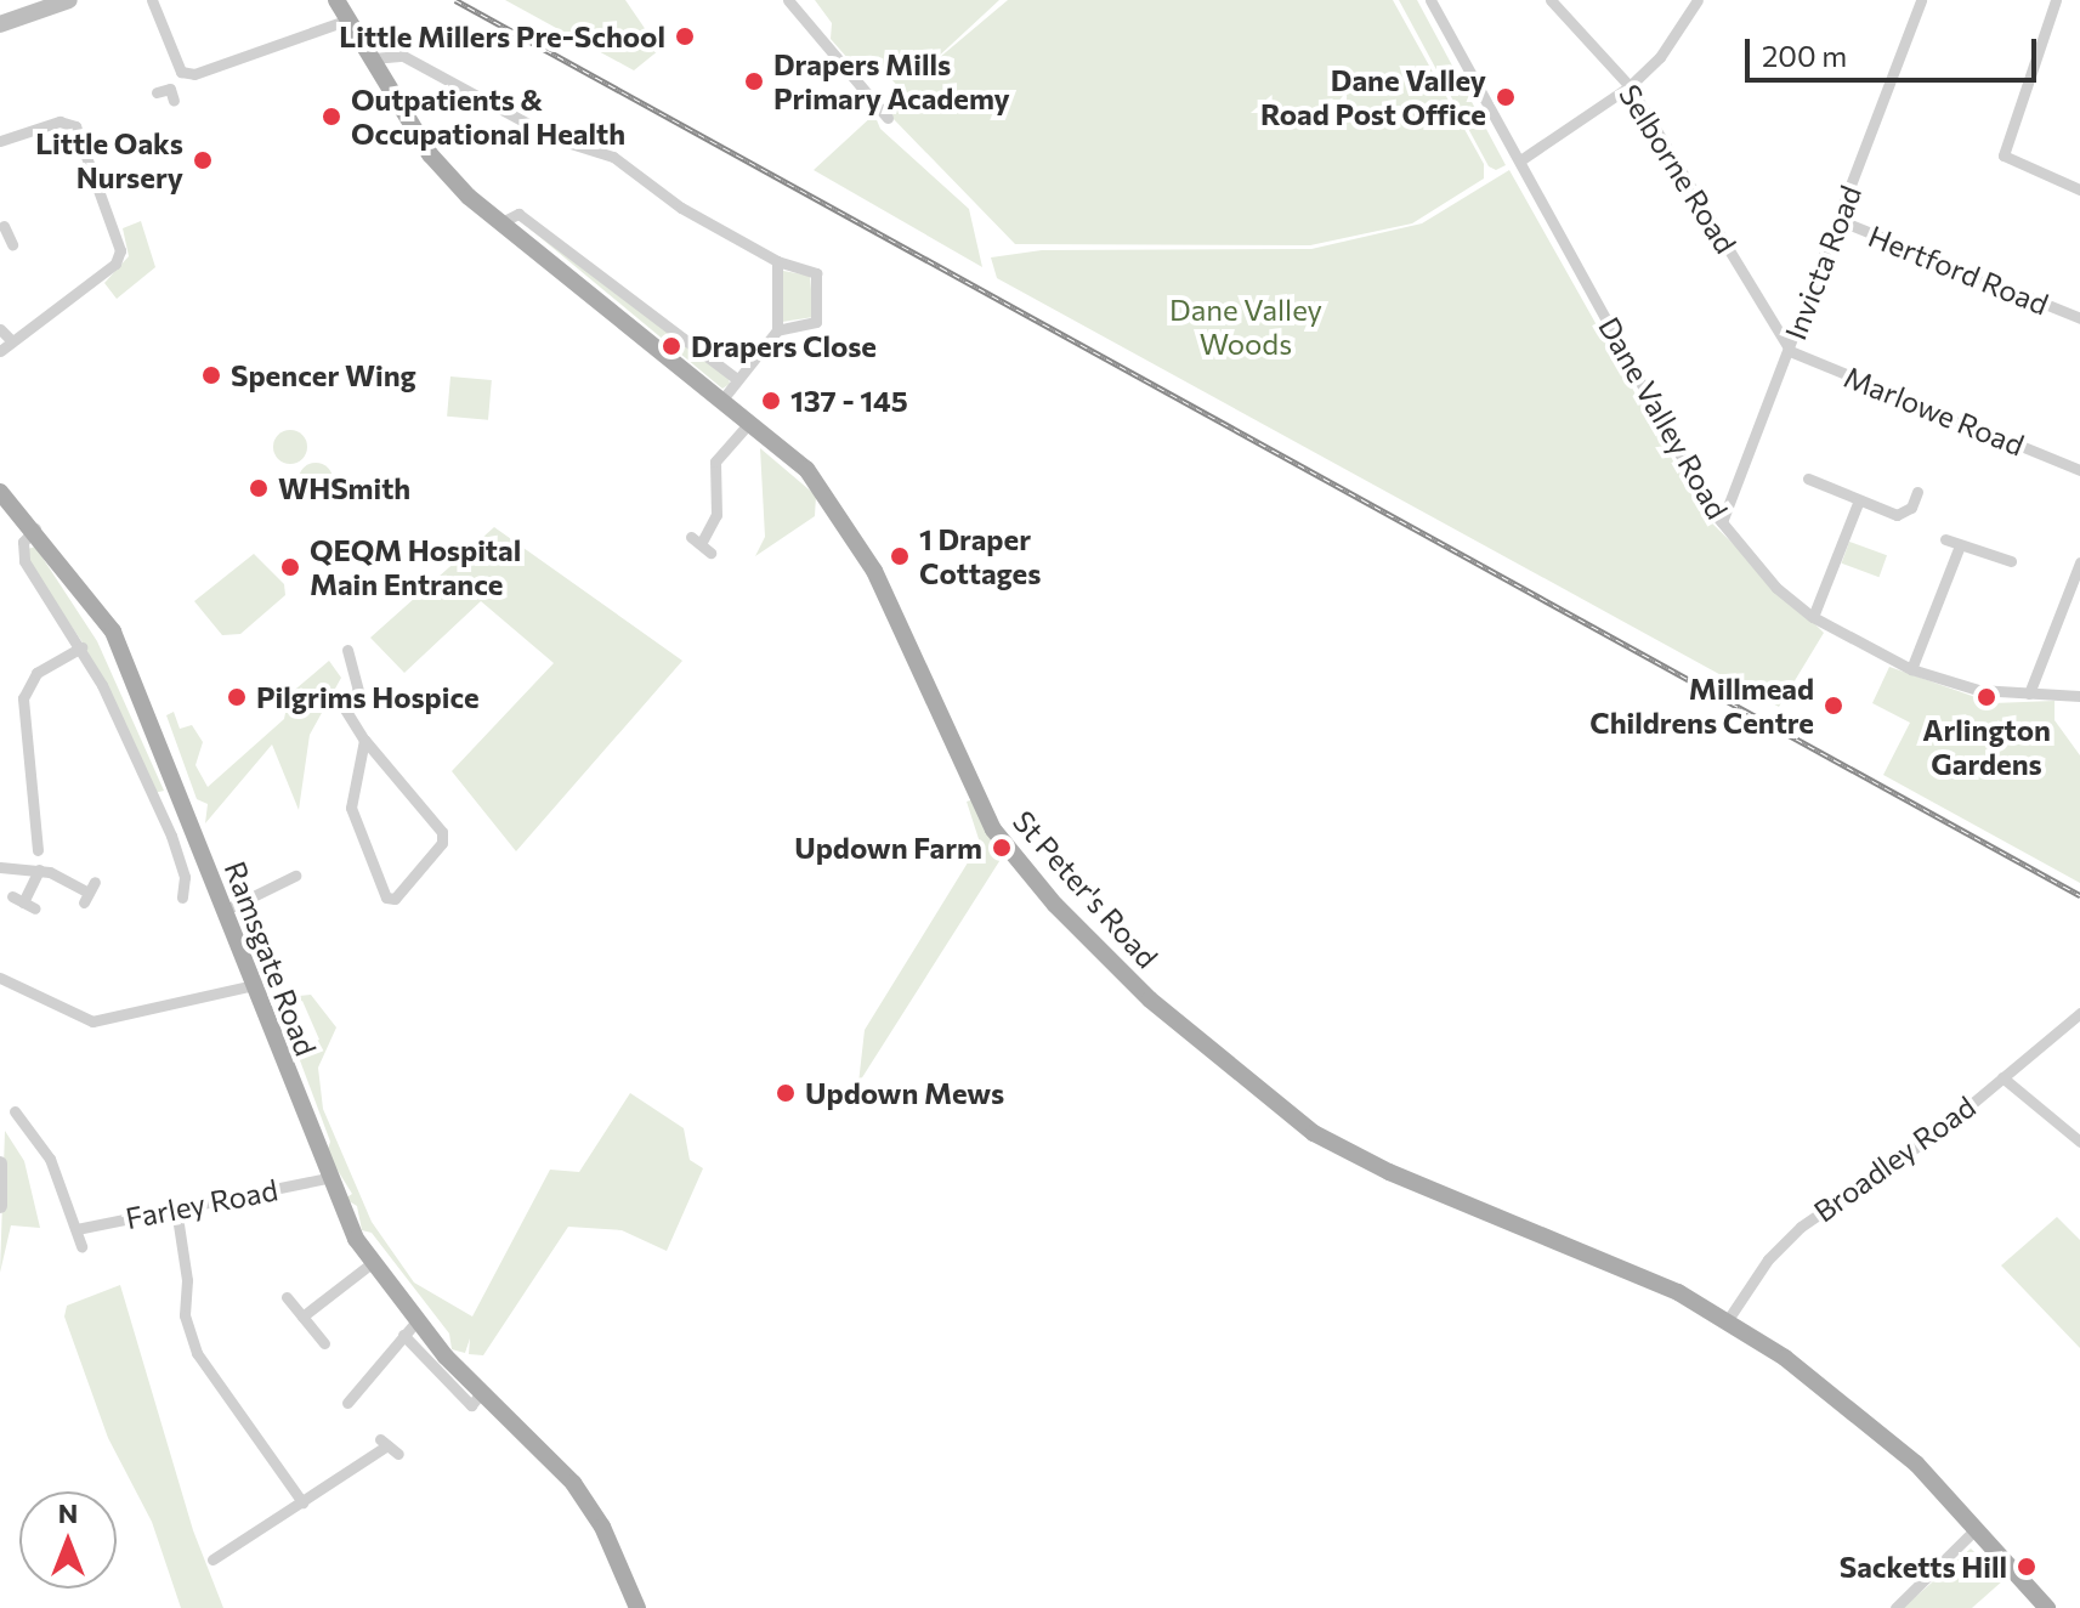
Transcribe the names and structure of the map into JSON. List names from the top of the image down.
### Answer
{
  "streets": {
    "main road": ["St Peter's Road", "Ramsgate Road"],
    "street": [
      "Selborne Road",
      "Invicta Road",
      "Hertford Road",
      "Marlowe Road",
      "Dane Valley Road",
      "Broadley Road",
      "Farley Road"
    ]
  },
  "crossings": [
    ["Selborne Road", "Invicta Road"],
    ["Selborne Road", "Marlowe Road"],
    ["Invicta Road", "Hertford Road"],
    ["Invicta Road", "Marlowe Road"],
    ["Invicta Road", "Dane Valley Road"],
    ["St Peter's Road", "Broadley Road"],
    ["Ramsgate Road", "Farley Road"]
  ],
  "parks": ["Dane Valley Woods"],
  "places": [
    "Little Millers Pre-School",
    "Drapers Mills Primary Academy",
    "Dane Valley Road Post Office",
    "Outpatients & Occupational Health",
    "Little Oaks Nursery",
    "Drapers Close",
    "Spencer Wing",
    "137 - 145",
    "WHSmith",
    "1 Draper Cottages",
    "QEQM Hospital Main Entrance",
    "Pilgrims Hospice",
    "Arlington Gardens",
    "Millmead Childrens Centre",
    "Updown Farm",
    "Updown Mews",
    "Sacketts Hill"
  ],
  "scale_bar": "200 m",
  "north": "top"
}
